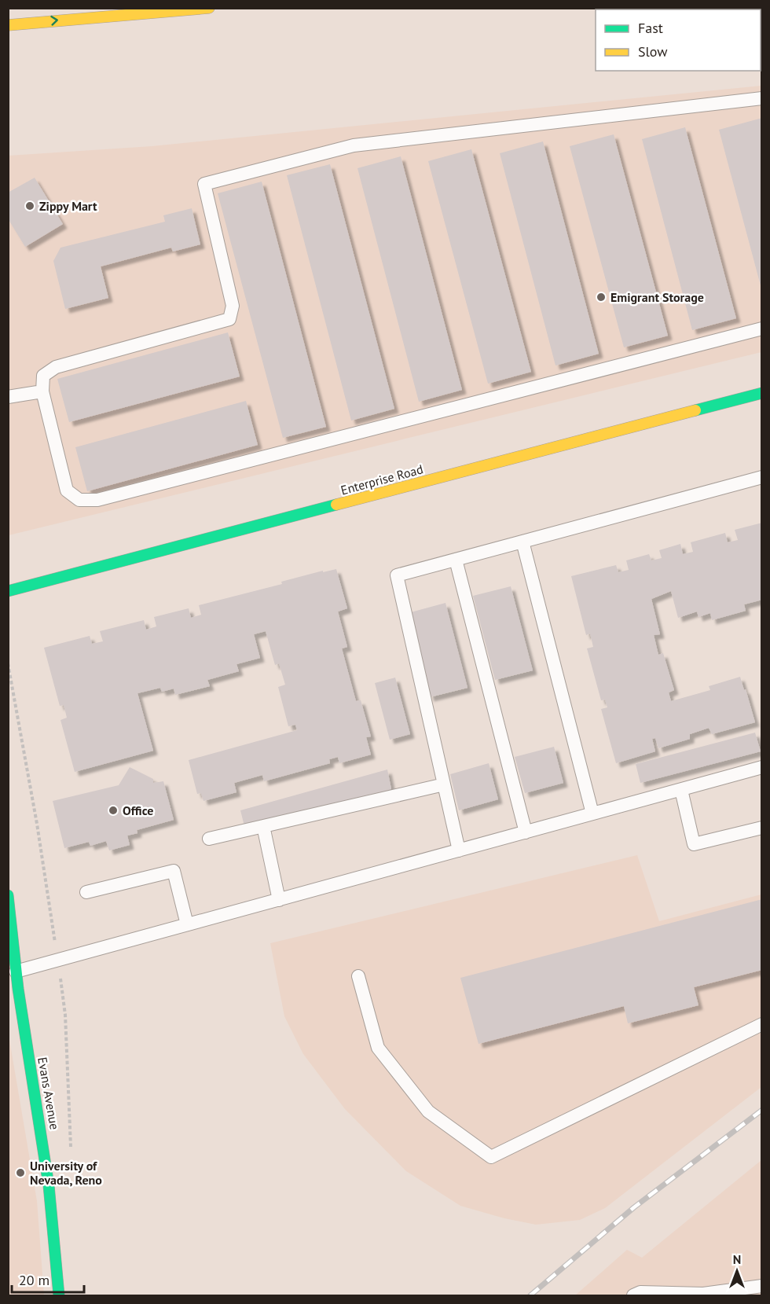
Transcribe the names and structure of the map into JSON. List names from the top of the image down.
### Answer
{
  "streets": {
    "street": ["Enterprise Road", "Evans Avenue"]
  },
  "places": [
    "Zippy Mart",
    "Emigrant Storage",
    "Office",
    "University of Nevada, Reno"
  ],
  "legend": ["Fast", "Slow"],
  "scale_bar": "20 m",
  "north": "top"
}
